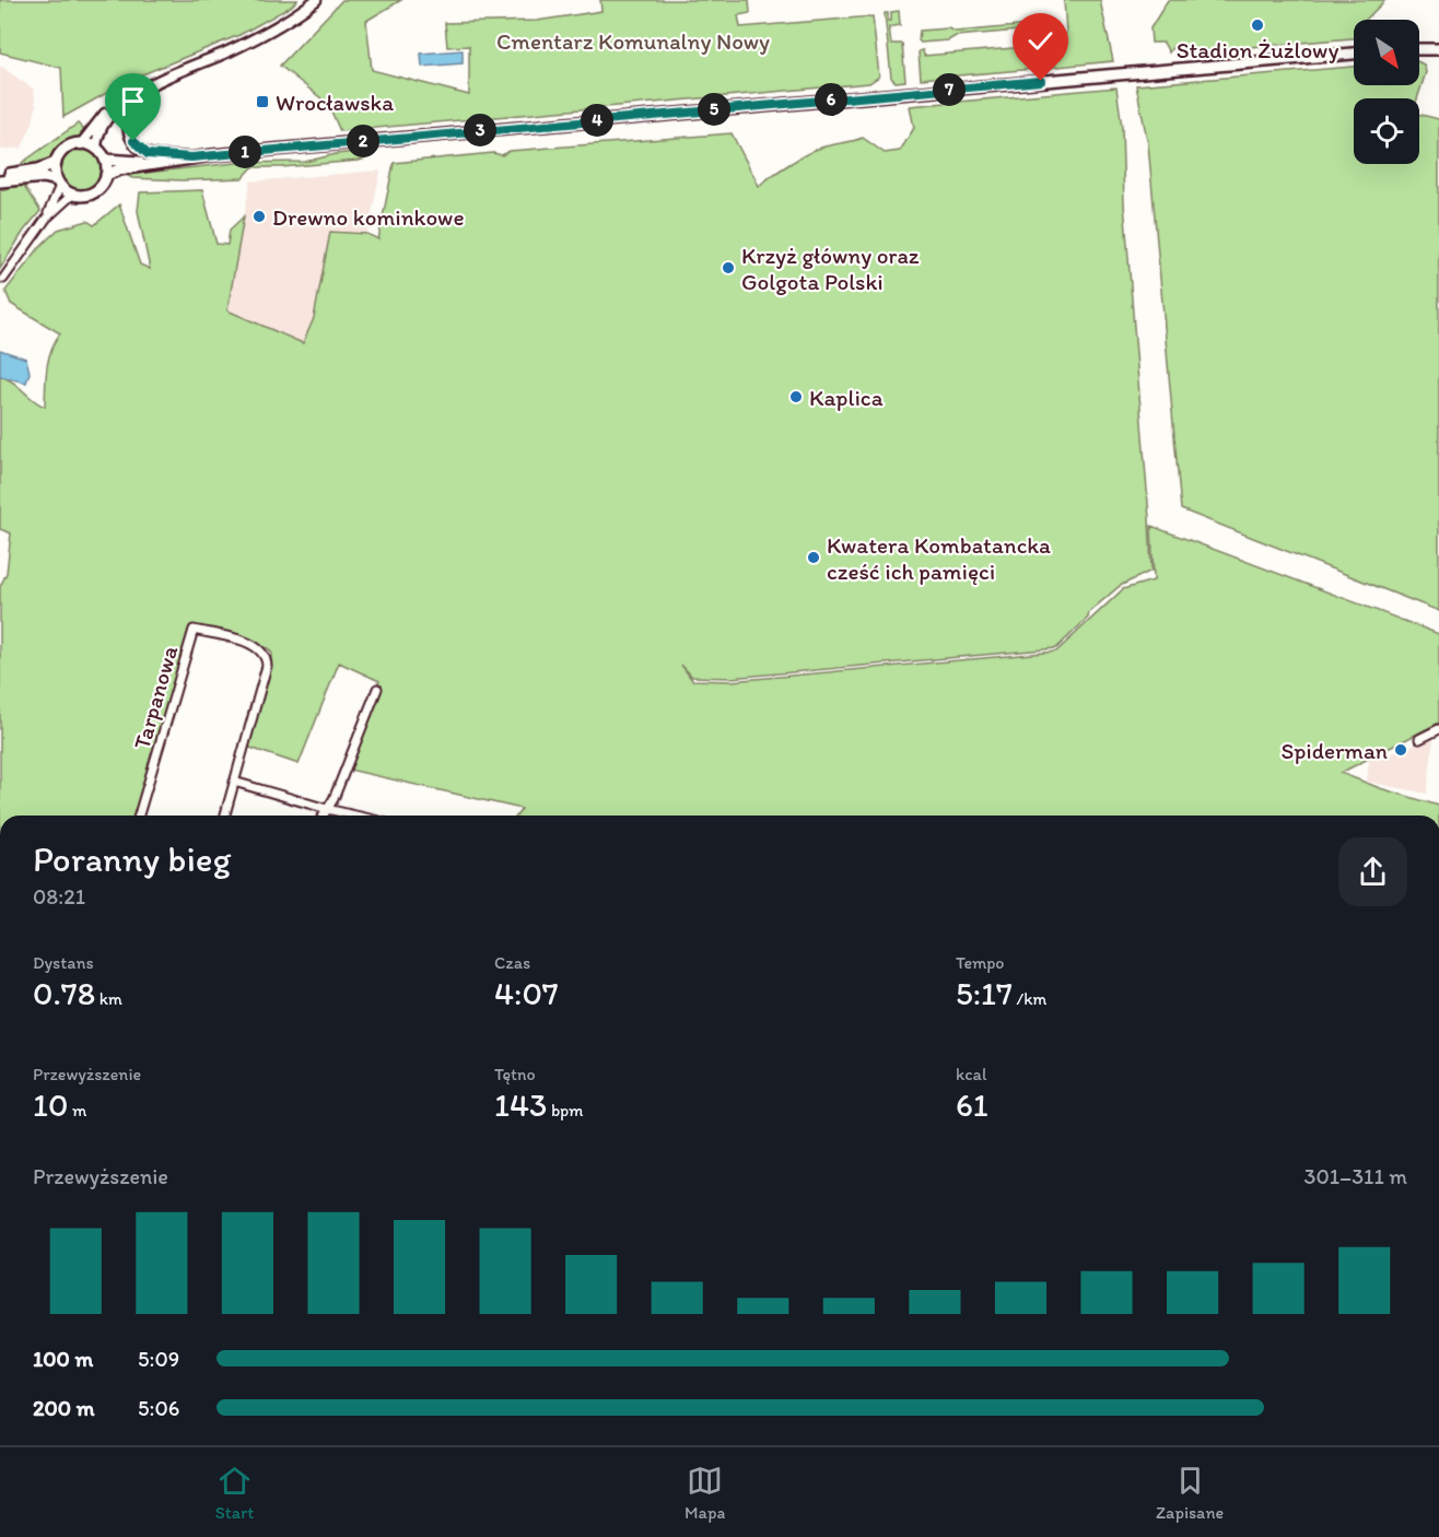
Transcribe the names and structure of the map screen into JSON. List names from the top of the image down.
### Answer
{
  "streets": {
    "street": ["Tarpanowa"]
  },
  "parks": ["Cmentarz Komunalny Nowy"],
  "places": {
    "other": [
      "Stadion Żużlowy",
      "Drewno kominkowe",
      "Krzyż główny oraz Golgota Polski",
      "Kaplica",
      "Kwatera Kombatancka cześć ich pamięci",
      "Spiderman"
    ],
    "transit": ["Wrocławska"]
  },
  "north": "bottom right",
  "page": {
    "pins": [
      "7",
      "6",
      "5",
      "4",
      "3",
      "2",
      "1"
    ],
    "heading": ["Poranny bieg", "08:21"],
    "stats": [
      ["Dystans", "0.78 km"],
      ["Czas", "4:07"],
      ["Tempo", "5:17 /km"],
      ["Przewyższenie", "10 m"],
      ["Tętno", "143 bpm"],
      ["kcal", "61"]
    ],
    "chart": ["Przewyższenie", "301–311 m"],
    "list": [
      {
        "name": "100 m",
        "note": "5:09"
      },
      {
        "name": "200 m",
        "note": "5:06"
      }
    ],
    "tabs": ["Start", "Mapa", "Zapisane"]
  }
}
